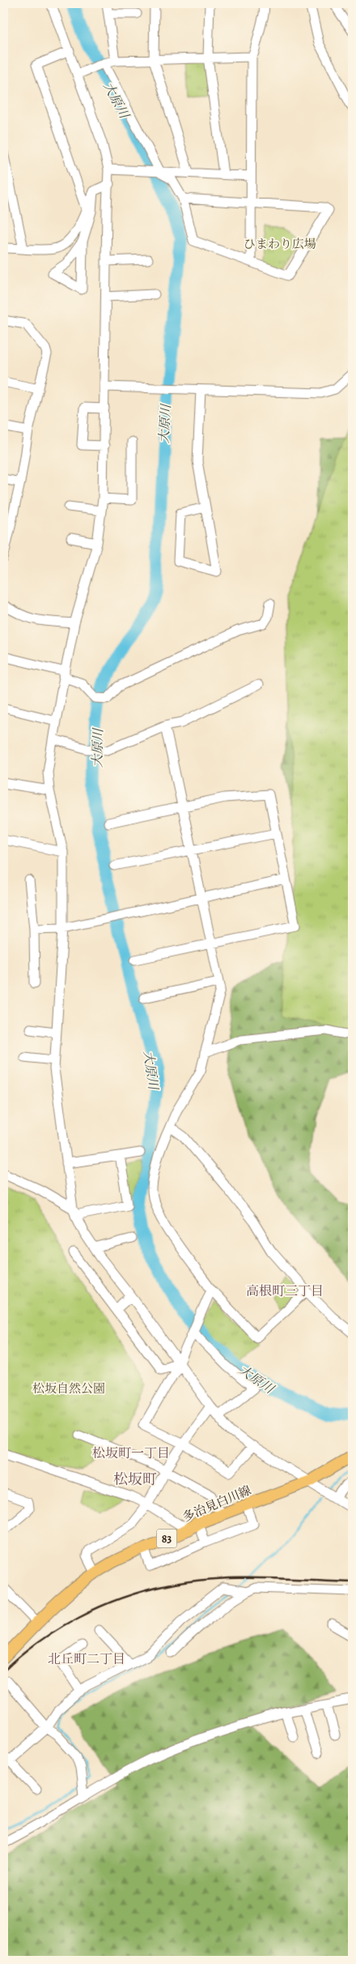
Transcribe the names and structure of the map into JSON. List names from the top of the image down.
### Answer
{
  "streets": {
    "main road": ["多治見白川線", "83"]
  },
  "districts": [
    "高根町三丁目",
    "松坂町一丁目",
    "松坂町",
    "北丘町二丁目"
  ],
  "water": ["大原川"],
  "parks": ["ひまわり広場", "松坂自然公園"]
}
